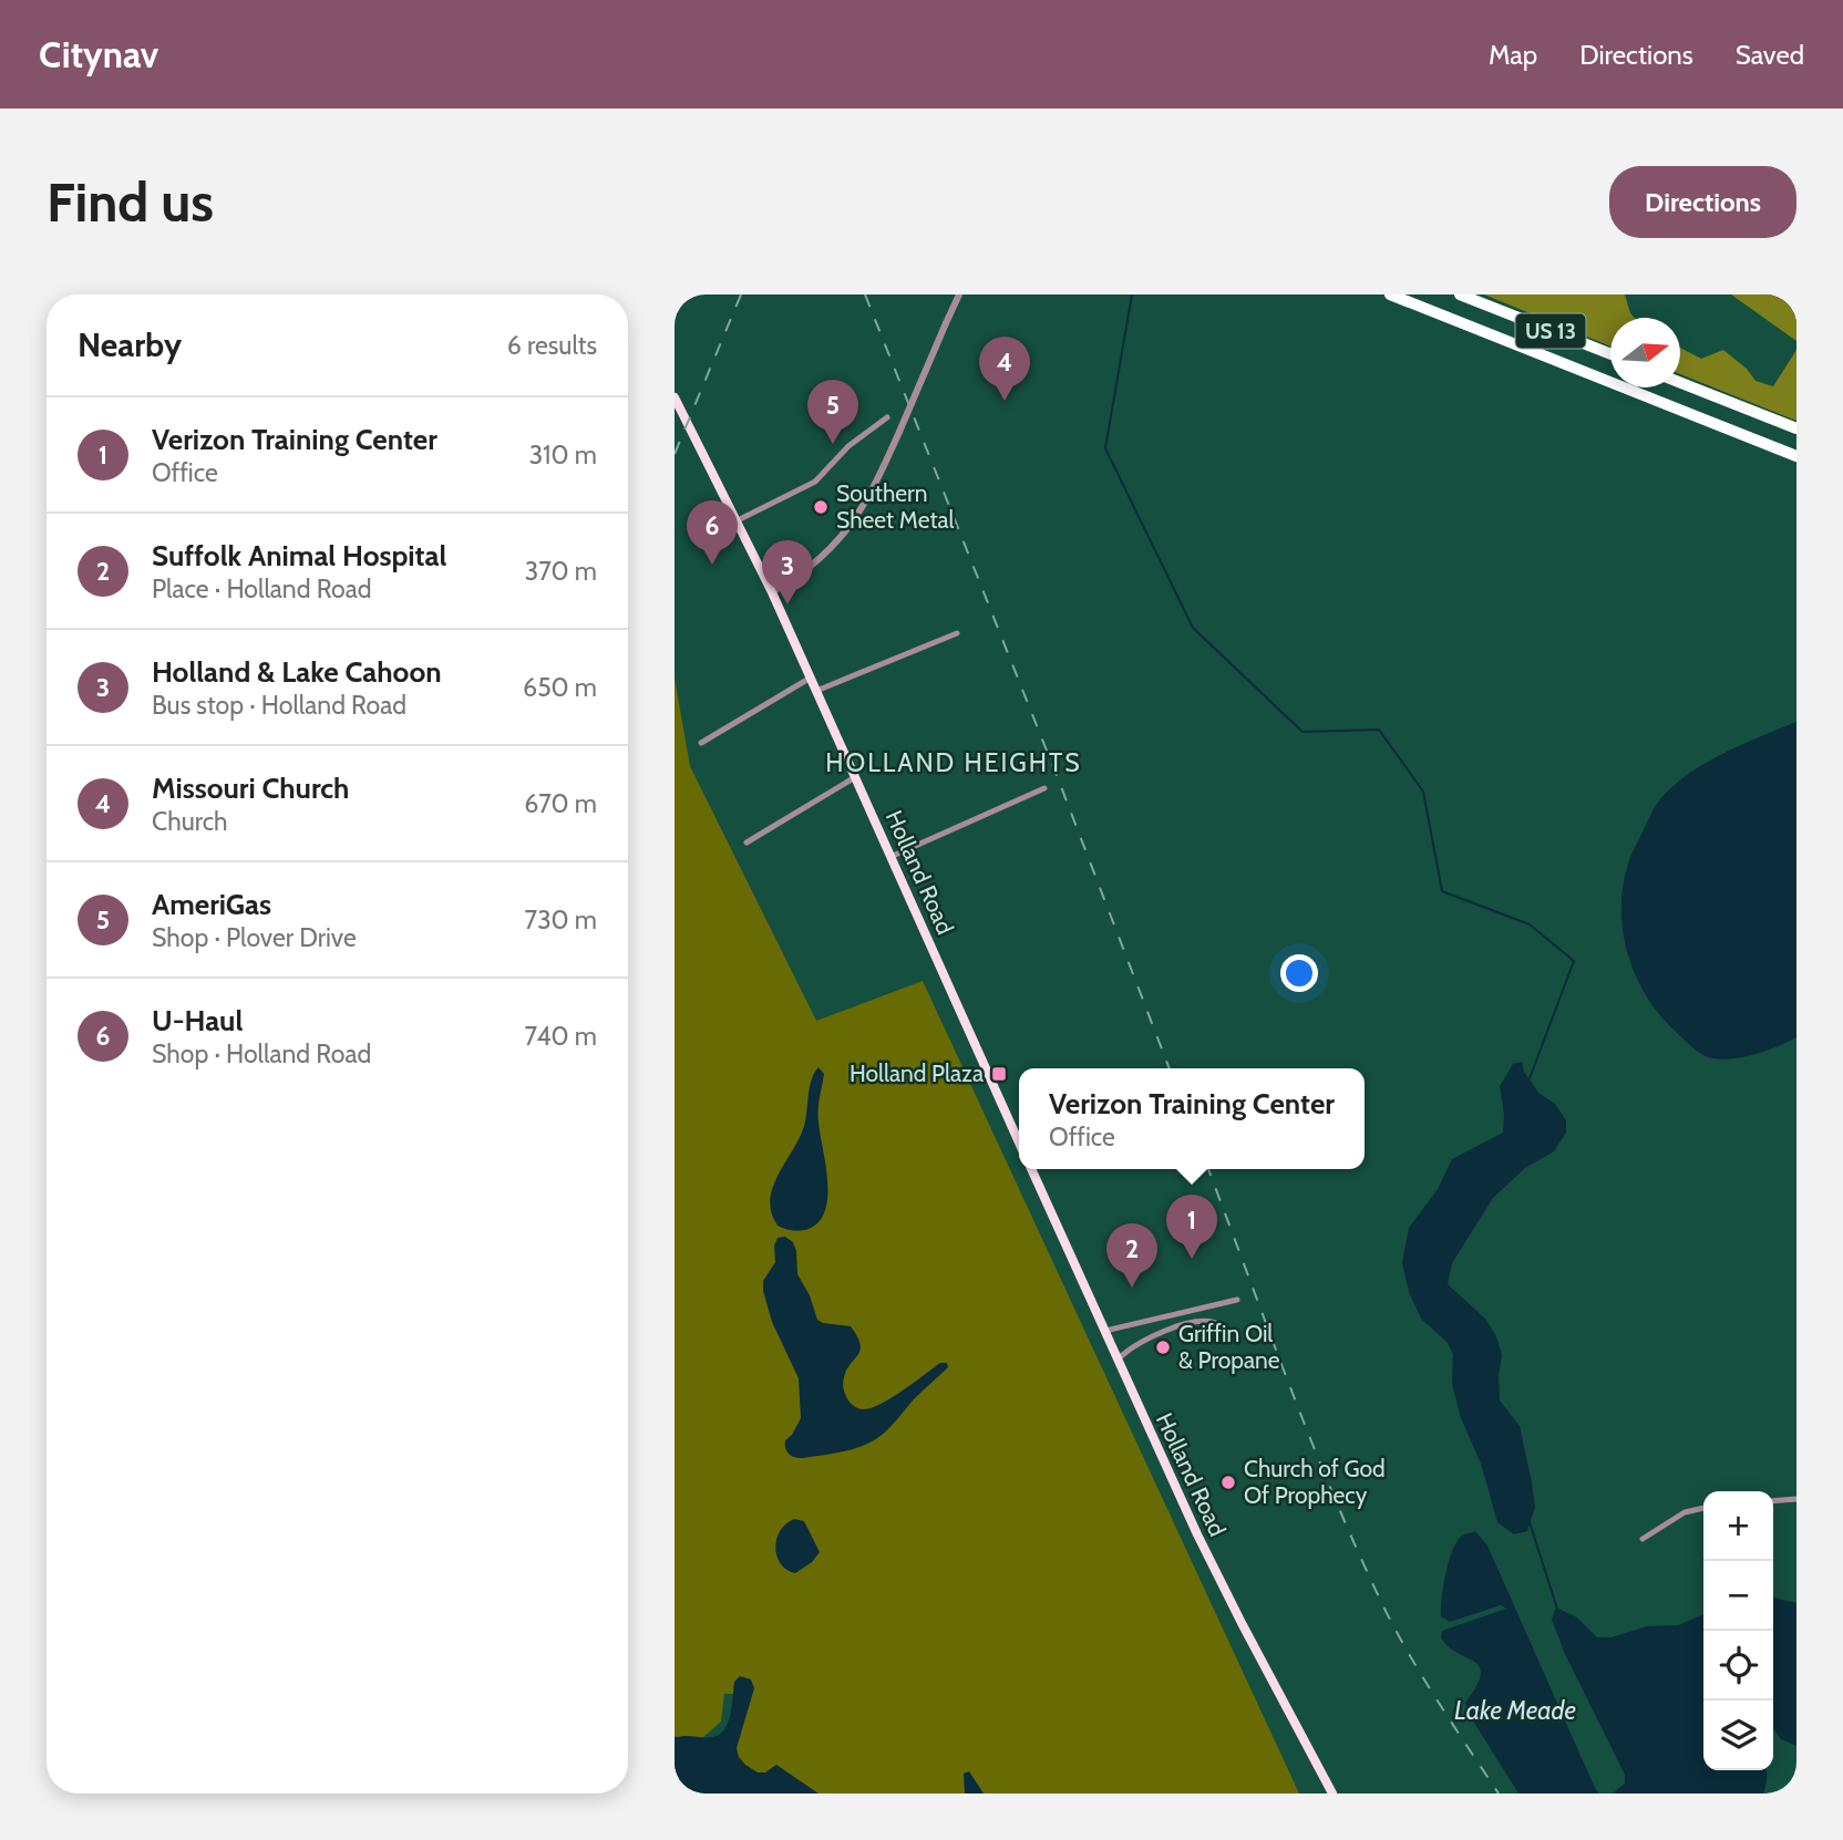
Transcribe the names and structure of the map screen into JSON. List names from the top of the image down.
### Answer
{
  "streets": {
    "highway": ["US 13"],
    "main road": ["Holland Road"]
  },
  "districts": ["HOLLAND HEIGHTS"],
  "water": ["Lake Meade"],
  "places": {
    "other": ["Southern Sheet Metal", "Griffin Oil & Propane", "Church of God Of Prophecy"],
    "transit": ["Holland Plaza"]
  },
  "north": "right",
  "page": {
    "header": "Citynav",
    "nav": ["Map", "Directions", "Saved"],
    "buttons": "Directions",
    "title": "Find us",
    "heading": ["Nearby", "6 results"],
    "pins": [
      "4",
      "5",
      "6",
      "3",
      "1",
      "2"
    ],
    "list": [
      {
        "mark": "1",
        "name": "Verizon Training Center",
        "note": "Office",
        "value": "310 m"
      },
      {
        "mark": "2",
        "name": "Suffolk Animal Hospital",
        "note": "Place · Holland Road",
        "value": "370 m"
      },
      {
        "mark": "3",
        "name": "Holland & Lake Cahoon",
        "note": "Bus stop · Holland Road",
        "value": "650 m"
      },
      {
        "mark": "4",
        "name": "Missouri Church",
        "note": "Church",
        "value": "670 m"
      },
      {
        "mark": "5",
        "name": "AmeriGas",
        "note": "Shop · Plover Drive",
        "value": "730 m"
      },
      {
        "mark": "6",
        "name": "U-Haul",
        "note": "Shop · Holland Road",
        "value": "740 m"
      }
    ],
    "popup": ["Verizon Training Center", "Office"],
    "map_buttons": ["+", "−"]
  }
}
